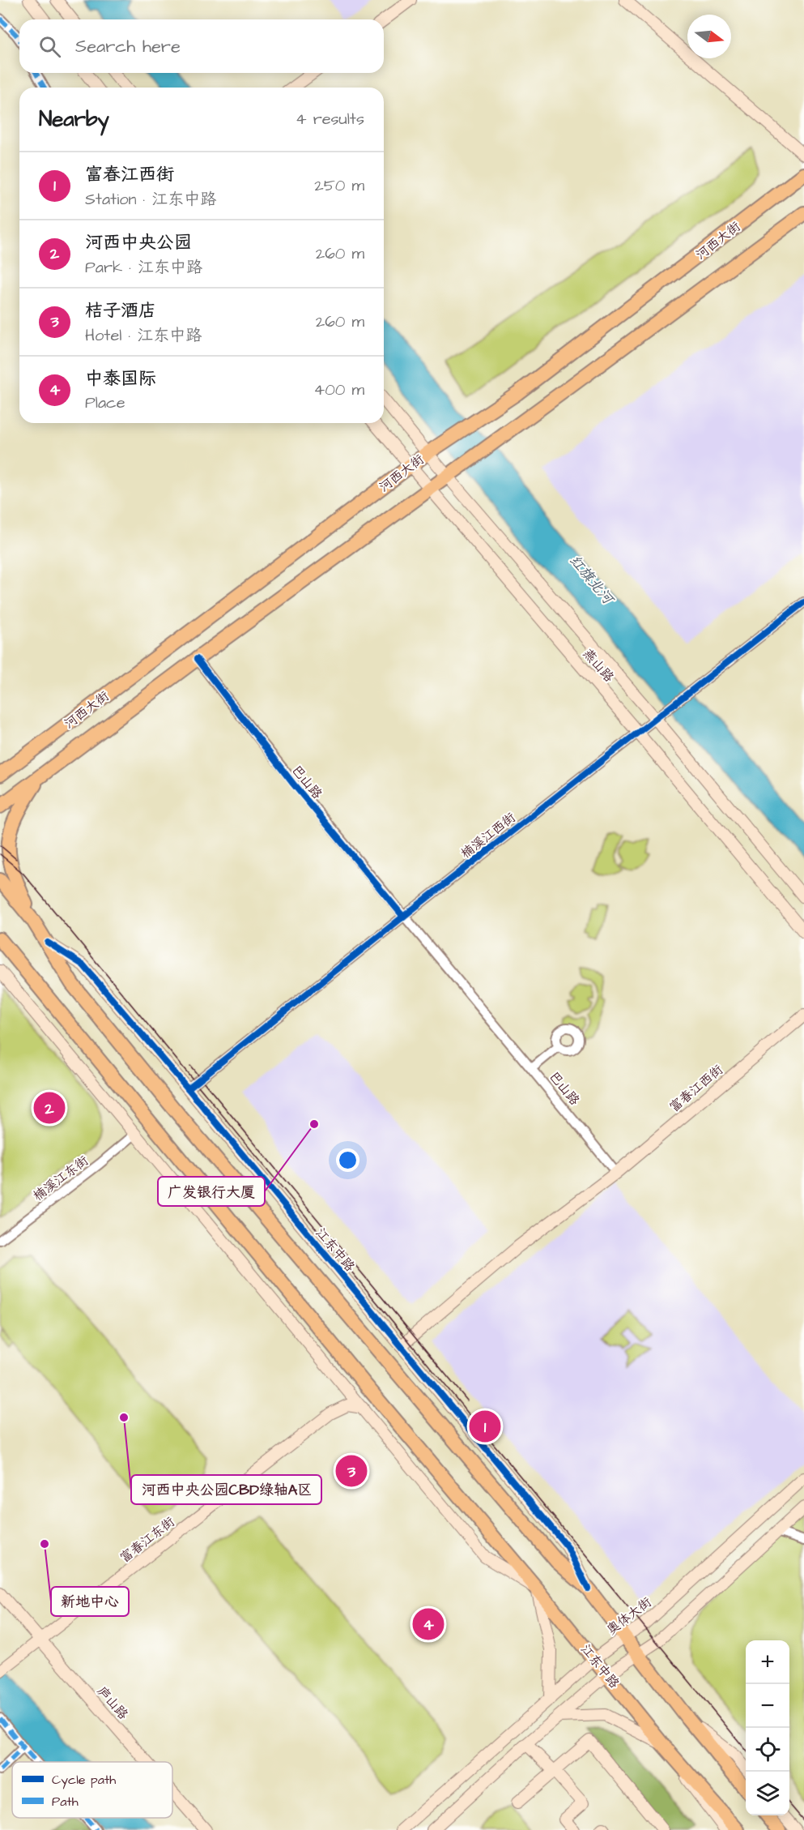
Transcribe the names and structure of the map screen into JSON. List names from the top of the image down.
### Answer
{
  "streets": {
    "main road": ["河西大街", "江东中路"],
    "street": [
      "燕山路",
      "巴山路",
      "楠溪江西街",
      "富春江西街",
      "楠溪江东街",
      "富春江东街",
      "奥体大街",
      "庐山路"
    ]
  },
  "crossings": [
    ["河西大街", "燕山路"],
    ["河西大街", "巴山路"],
    ["燕山路", "楠溪江西街"],
    ["巴山路", "楠溪江西街"],
    ["巴山路", "富春江西街"],
    ["楠溪江西街", "江东中路"],
    ["富春江西街", "江东中路"],
    ["楠溪江东街", "江东中路"],
    ["江东中路", "富春江东街"],
    ["江东中路", "奥体大街"],
    ["富春江东街", "庐山路"]
  ],
  "water": ["红旗北河"],
  "places": ["广发银行大厦", "河西中央公园CBD绿轴A区", "新地中心"],
  "legend": ["Cycle path", "Path"],
  "north": "right",
  "page": {
    "search": "Search here",
    "heading": ["Nearby", "4 results"],
    "list": [
      {
        "mark": "1",
        "name": "富春江西街",
        "note": "Station · 江东中路",
        "value": "250 m"
      },
      {
        "mark": "2",
        "name": "河西中央公园",
        "note": "Park · 江东中路",
        "value": "260 m"
      },
      {
        "mark": "3",
        "name": "桔子酒店",
        "note": "Hotel · 江东中路",
        "value": "260 m"
      },
      {
        "mark": "4",
        "name": "中泰国际",
        "note": "Place",
        "value": "400 m"
      }
    ],
    "pins": [
      "2",
      "1",
      "3",
      "4"
    ],
    "map_buttons": ["+", "−"]
  }
}
